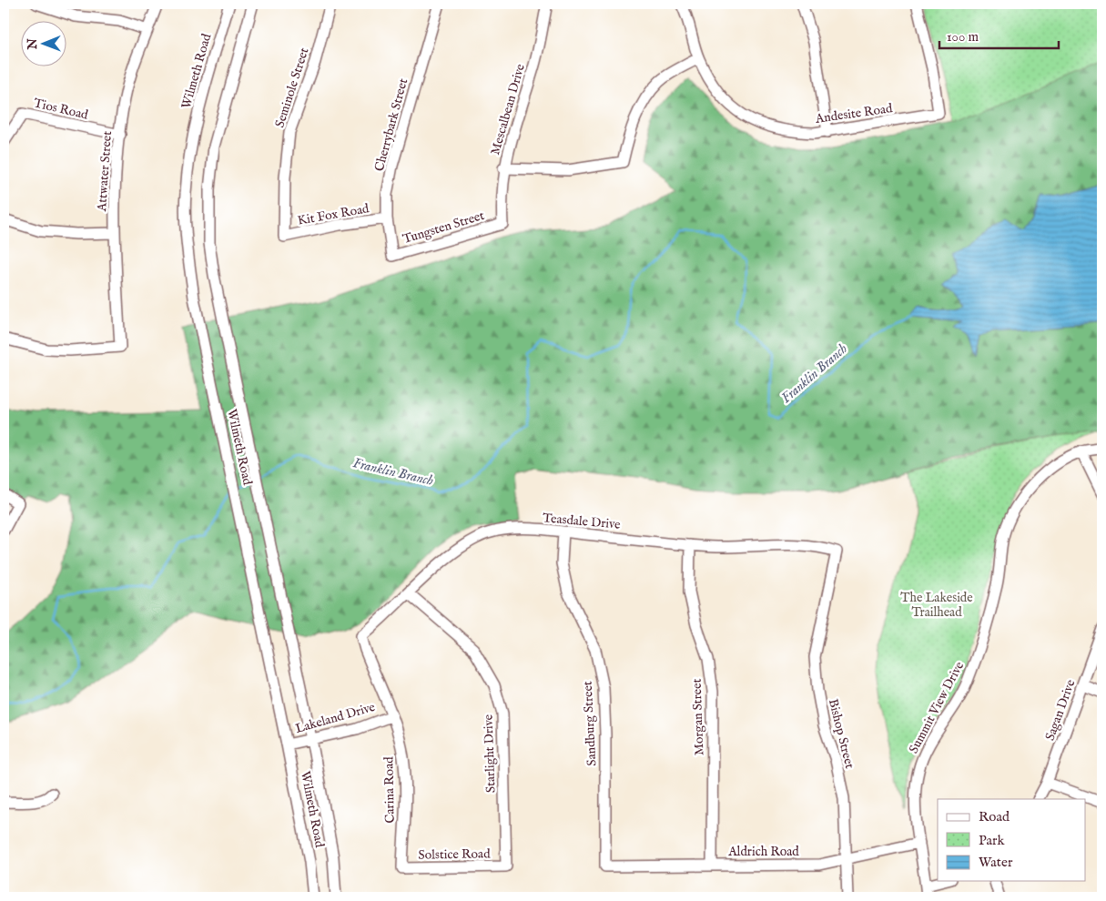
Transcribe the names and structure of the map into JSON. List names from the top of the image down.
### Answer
{
  "streets": {
    "street": [
      "Wilmeth Road",
      "Seminole Street",
      "Tios Road",
      "Mescalbean Drive",
      "Andesite Road",
      "Cherrybark Street",
      "Attwater Street",
      "Kit Fox Road",
      "Tungsten Street",
      "Teasdale Drive",
      "Summit View Drive",
      "Sagan Drive",
      "Lakeland Drive",
      "Morgan Street",
      "Sandburg Street",
      "Bishop Street",
      "Starlight Drive",
      "Carina Road",
      "Aldrich Road",
      "Solstice Road"
    ]
  },
  "crossings": [
    ["Wilmeth Road", "Lakeland Drive"],
    ["Seminole Street", "Kit Fox Road"],
    ["Tios Road", "Attwater Street"],
    ["Mescalbean Drive", "Tungsten Street"],
    ["Cherrybark Street", "Kit Fox Road"],
    ["Cherrybark Street", "Tungsten Street"],
    ["Teasdale Drive", "Morgan Street"],
    ["Teasdale Drive", "Sandburg Street"],
    ["Teasdale Drive", "Bishop Street"],
    ["Teasdale Drive", "Starlight Drive"],
    ["Teasdale Drive", "Carina Road"],
    ["Summit View Drive", "Aldrich Road"],
    ["Lakeland Drive", "Carina Road"],
    ["Morgan Street", "Aldrich Road"],
    ["Sandburg Street", "Aldrich Road"],
    ["Bishop Street", "Aldrich Road"],
    ["Starlight Drive", "Solstice Road"],
    ["Carina Road", "Solstice Road"]
  ],
  "water": ["Franklin Branch"],
  "parks": ["The Lakeside Trailhead"],
  "legend": ["Road", "Park", "Water"],
  "scale_bar": "100 m",
  "north": "left"
}
